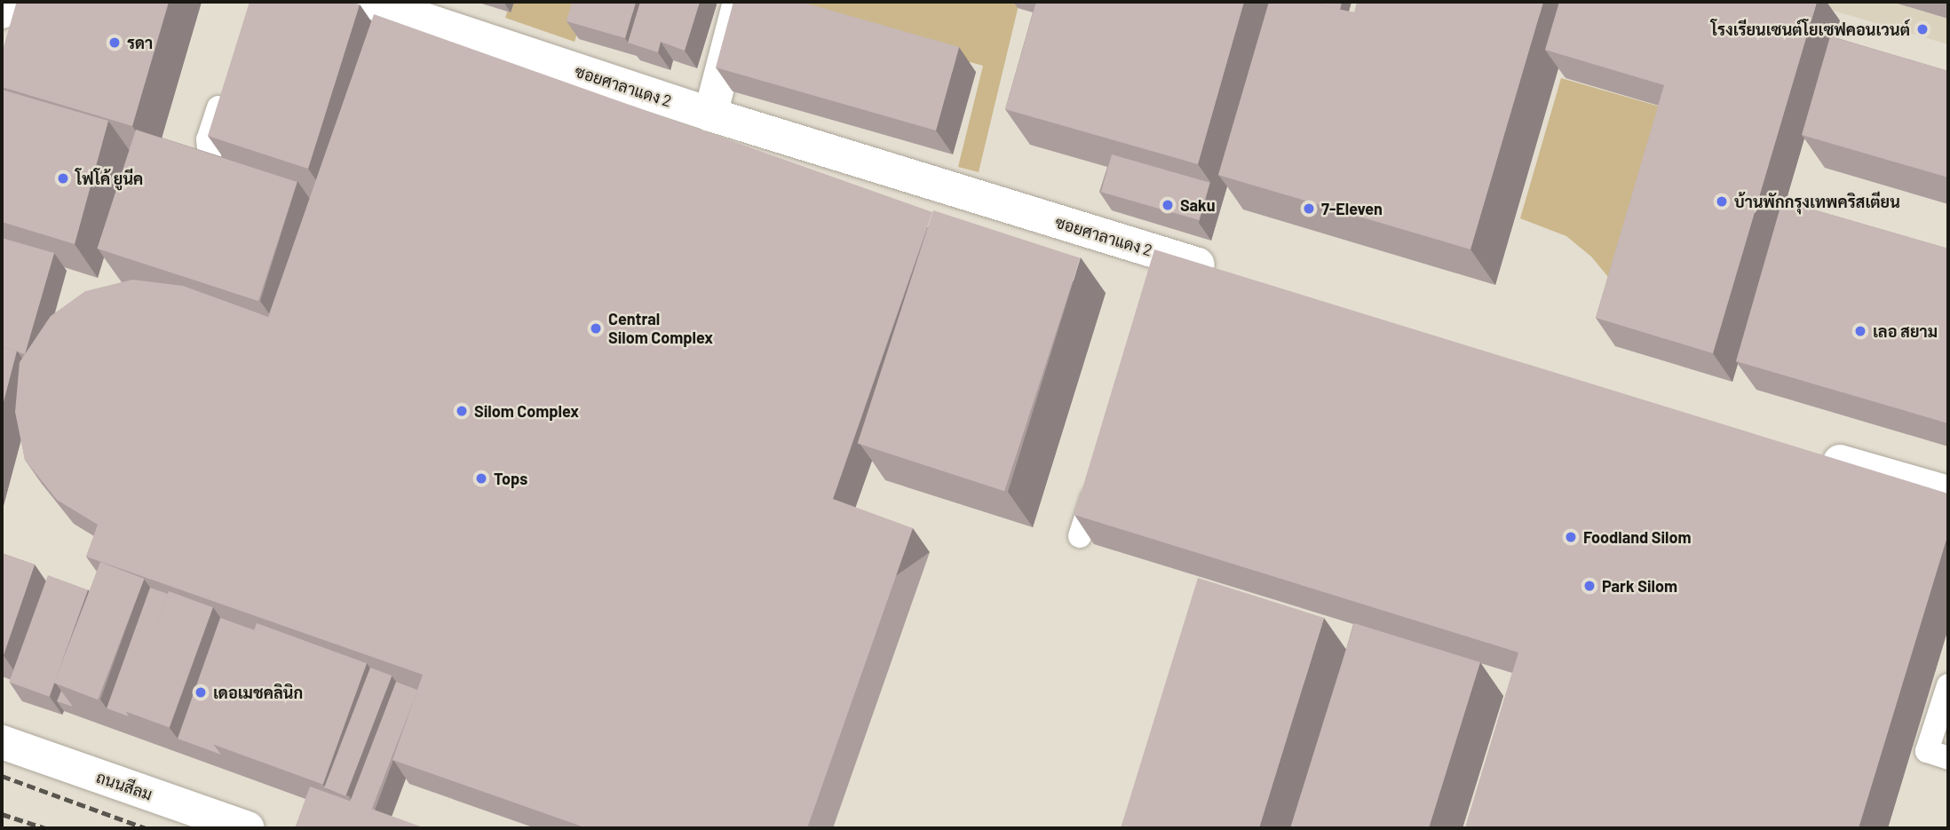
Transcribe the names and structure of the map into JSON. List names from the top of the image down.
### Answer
{
  "streets": {
    "street": ["ซอยศาลาแดง 2", "ถนนสีลม"]
  },
  "places": [
    "โรงเรียนเซนต์โยเซฟคอนเวนต์",
    "รดา",
    "โฟโค้ ยูนีค",
    "บ้านพักกรุงเทพคริสเตียน",
    "Saku",
    "7-Eleven",
    "Central Silom Complex",
    "เลอ สยาม",
    "Silom Complex",
    "Tops",
    "Foodland Silom",
    "Park Silom",
    "เดอเมชคลินิก"
  ]
}
